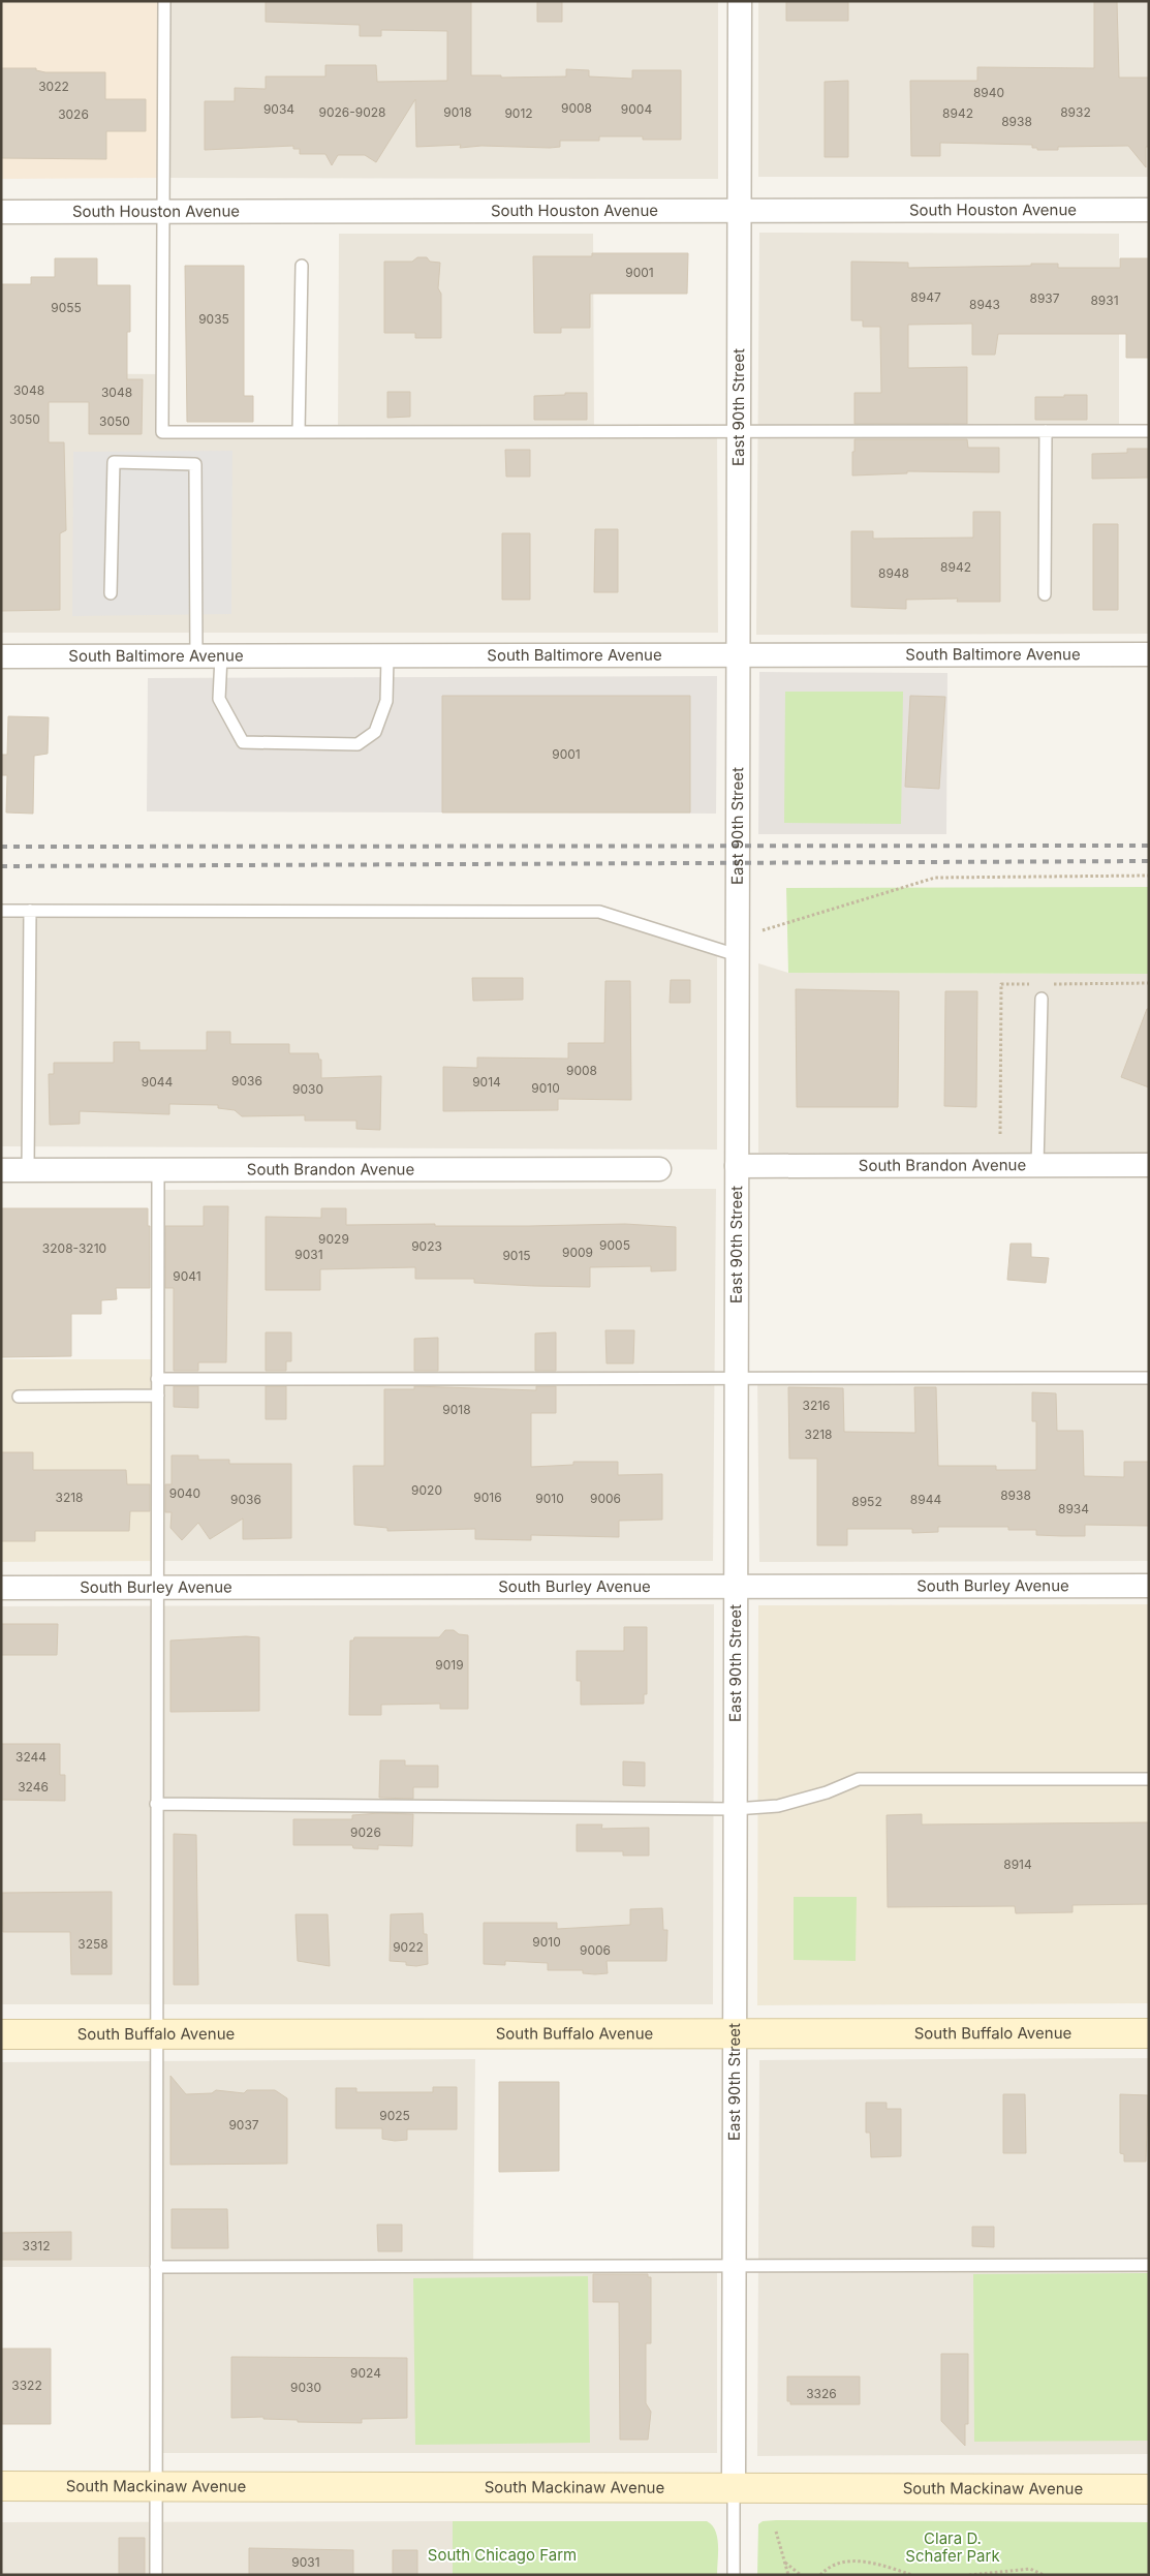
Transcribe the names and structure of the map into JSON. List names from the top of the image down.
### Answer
{
  "streets": {
    "street": [
      "South Houston Avenue",
      "East 90th Street",
      "South Baltimore Avenue",
      "South Brandon Avenue",
      "South Burley Avenue",
      "South Buffalo Avenue",
      "South Mackinaw Avenue"
    ]
  },
  "crossings": [
    ["South Houston Avenue", "East 90th Street"],
    ["East 90th Street", "South Baltimore Avenue"],
    ["East 90th Street", "South Brandon Avenue"],
    ["East 90th Street", "South Burley Avenue"],
    ["East 90th Street", "South Buffalo Avenue"],
    ["East 90th Street", "South Mackinaw Avenue"]
  ],
  "parks": ["Clara D. Schafer Park", "South Chicago Farm"],
  "house_numbers": [
    "3022",
    "8940",
    "9008",
    "9034",
    "9004",
    "9026-9028",
    "9018",
    "8932",
    "9012",
    "8942",
    "3026",
    "8938",
    "9001",
    "8947",
    "8937",
    "8931",
    "8943",
    "9055",
    "9035",
    "3048",
    "3048",
    "3050",
    "3050",
    "8942",
    "8948",
    "9001",
    "9008",
    "9036",
    "9044",
    "9014",
    "9010",
    "9030",
    "9029",
    "9005",
    "9023",
    "3208-3210",
    "9009",
    "9031",
    "9015",
    "9041",
    "3216",
    "9018",
    "3218",
    "9020",
    "9040",
    "8938",
    "3218",
    "9016",
    "9010",
    "9006",
    "9036",
    "8944",
    "8952",
    "8934",
    "9019",
    "3244",
    "3246",
    "9026",
    "8914",
    "9010",
    "3258",
    "9022",
    "9006",
    "9025",
    "9037",
    "3312",
    "9024",
    "3322",
    "9030",
    "3326",
    "9031"
  ]
}
